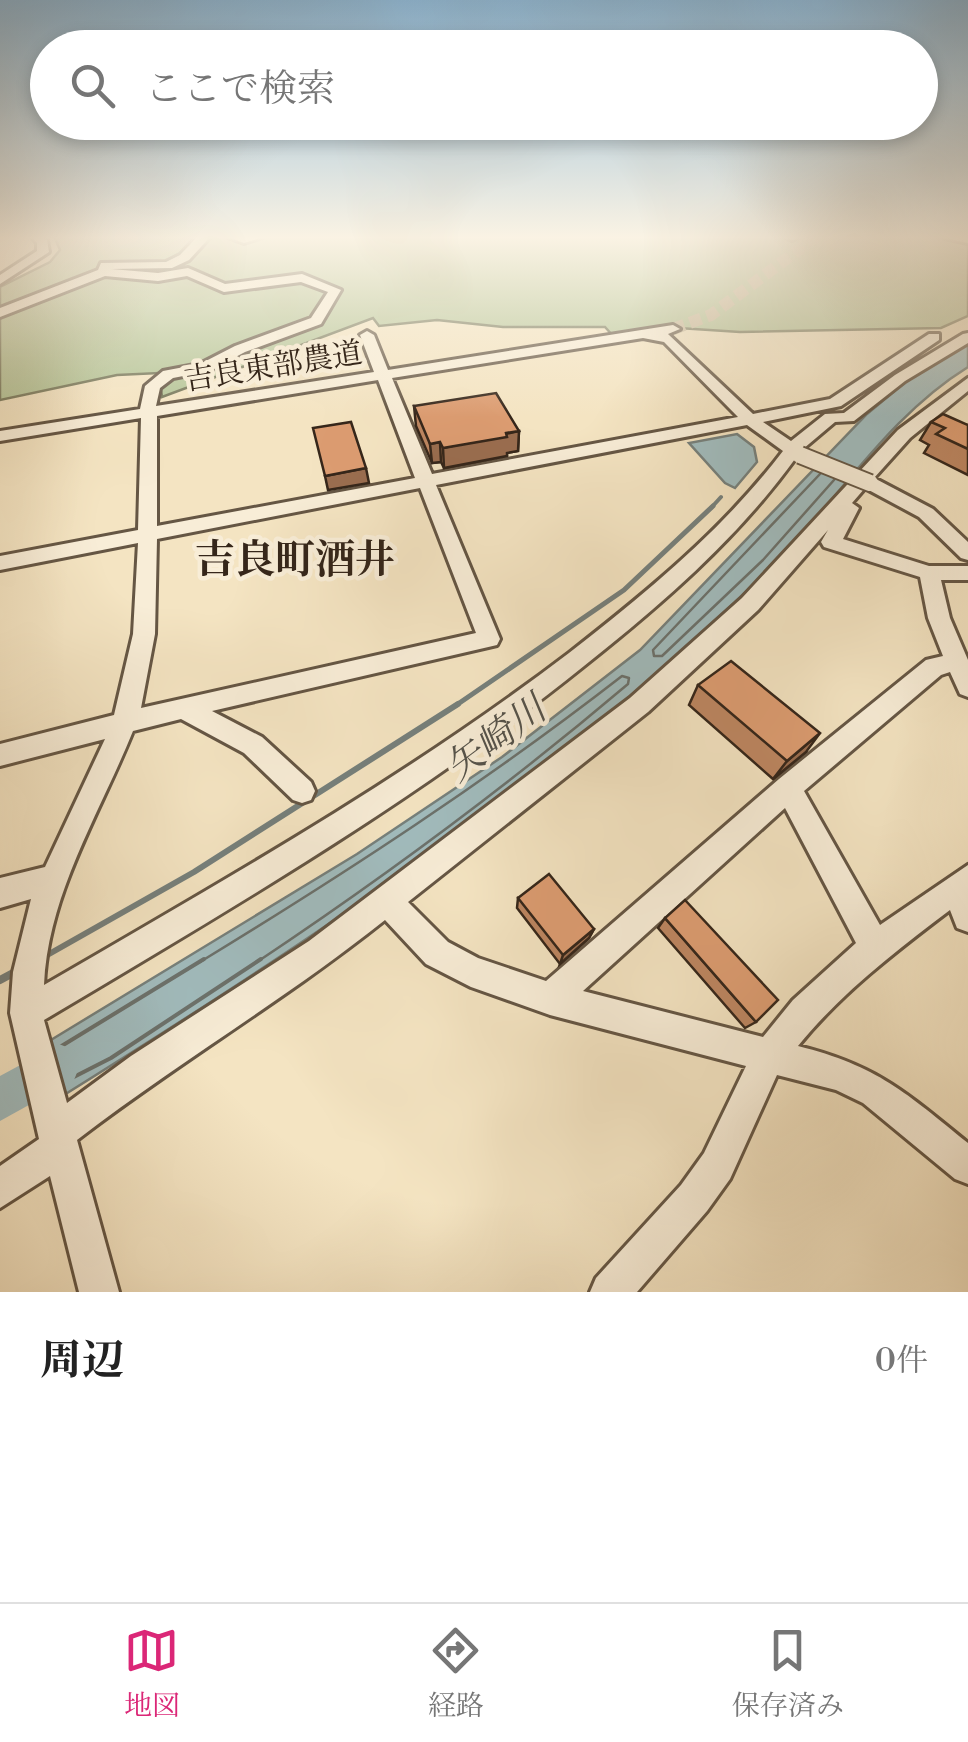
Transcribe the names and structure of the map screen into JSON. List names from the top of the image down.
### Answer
{
  "streets": {
    "street": ["吉良東部農道"]
  },
  "districts": ["吉良町酒井"],
  "water": ["矢崎川"],
  "page": {
    "search": "ここで検索",
    "heading": ["周辺", "0件"],
    "nav": ["地図", "経路", "保存済み"]
  }
}
